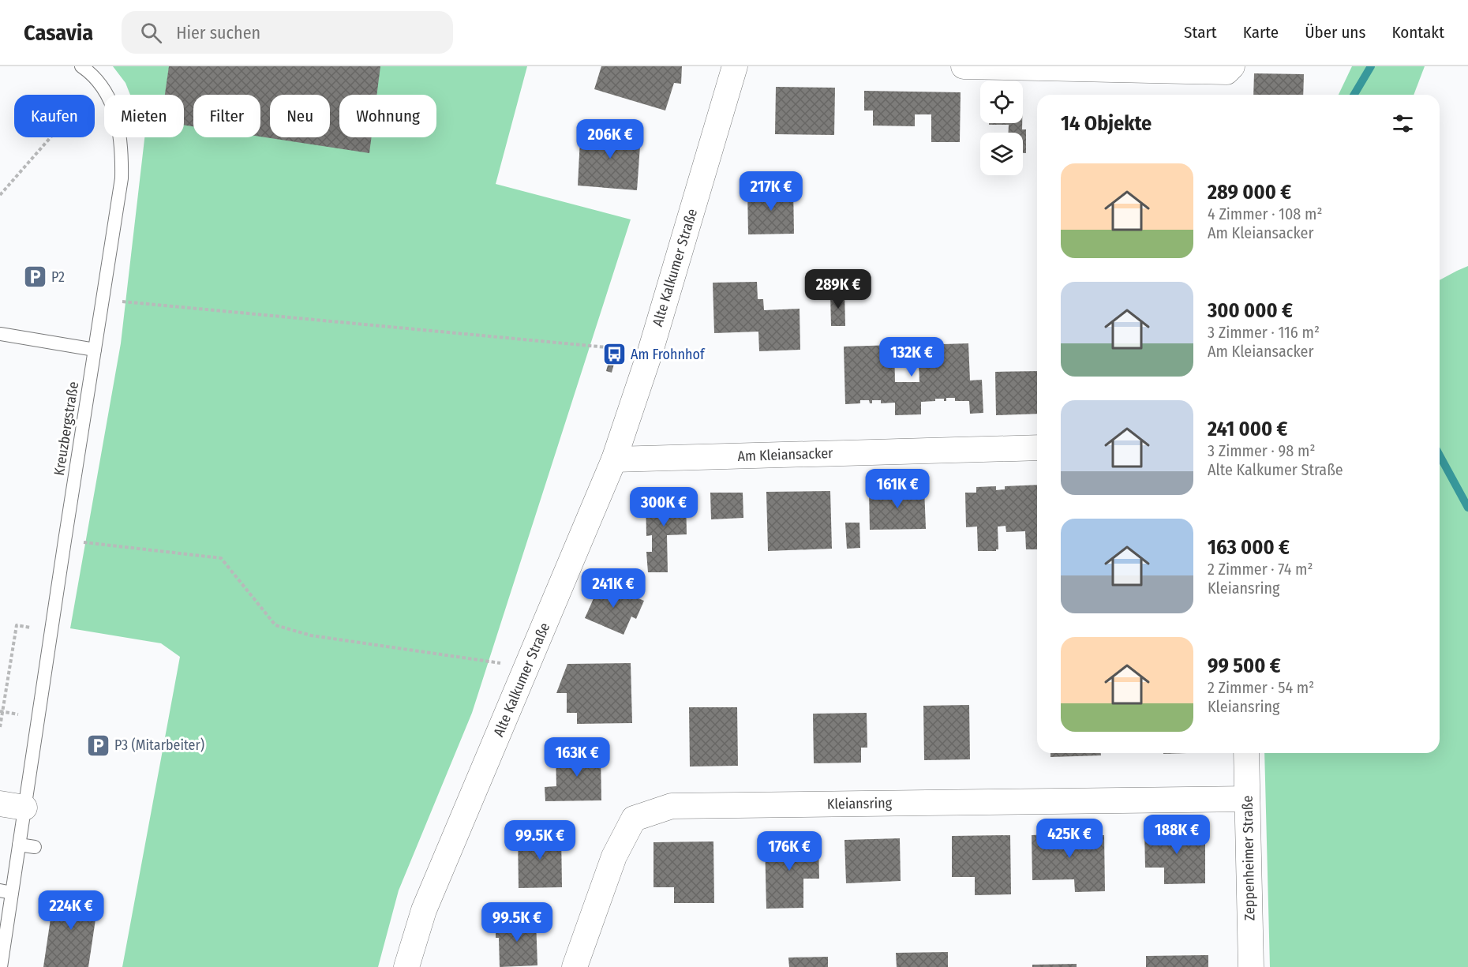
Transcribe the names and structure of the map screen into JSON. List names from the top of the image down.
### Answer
{
  "streets": {
    "street": [
      "Alte Kalkumer Straße",
      "Am Kleiansacker",
      "Kleiansring",
      "Zeppenheimer Straße"
    ],
    "lane": ["Kreuzbergstraße"]
  },
  "crossings": [
    ["Alte Kalkumer Straße", "Am Kleiansacker"],
    ["Kleiansring", "Zeppenheimer Straße"]
  ],
  "places": {
    "parking": ["P2", "P3 (Mitarbeiter)"],
    "bus stop": ["Am Frohnhof"]
  },
  "page": {
    "header": "Casavia",
    "search": "Hier suchen",
    "nav": [
      "Start",
      "Karte",
      "Über uns",
      "Kontakt"
    ],
    "chip": [
      "Kaufen",
      "Mieten",
      "Filter",
      "Neu",
      "Wohnung"
    ],
    "heading": "14 Objekte",
    "price": [
      "206K €",
      "217K €",
      "289K €",
      "132K €",
      "161K €",
      "300K €",
      "241K €",
      "163K €",
      "188K €",
      "425K €",
      "99.5K €",
      "176K €",
      "224K €",
      "99.5K €"
    ],
    "list": [
      {
        "name": "289 000 €",
        "note": "4 Zimmer · 108 m² · Am Kleiansacker"
      },
      {
        "name": "300 000 €",
        "note": "3 Zimmer · 116 m² · Am Kleiansacker"
      },
      {
        "name": "241 000 €",
        "note": "3 Zimmer · 98 m² · Alte Kalkumer Straße"
      },
      {
        "name": "163 000 €",
        "note": "2 Zimmer · 74 m² · Kleiansring"
      },
      {
        "name": "99 500 €",
        "note": "2 Zimmer · 54 m² · Kleiansring"
      }
    ]
  }
}
